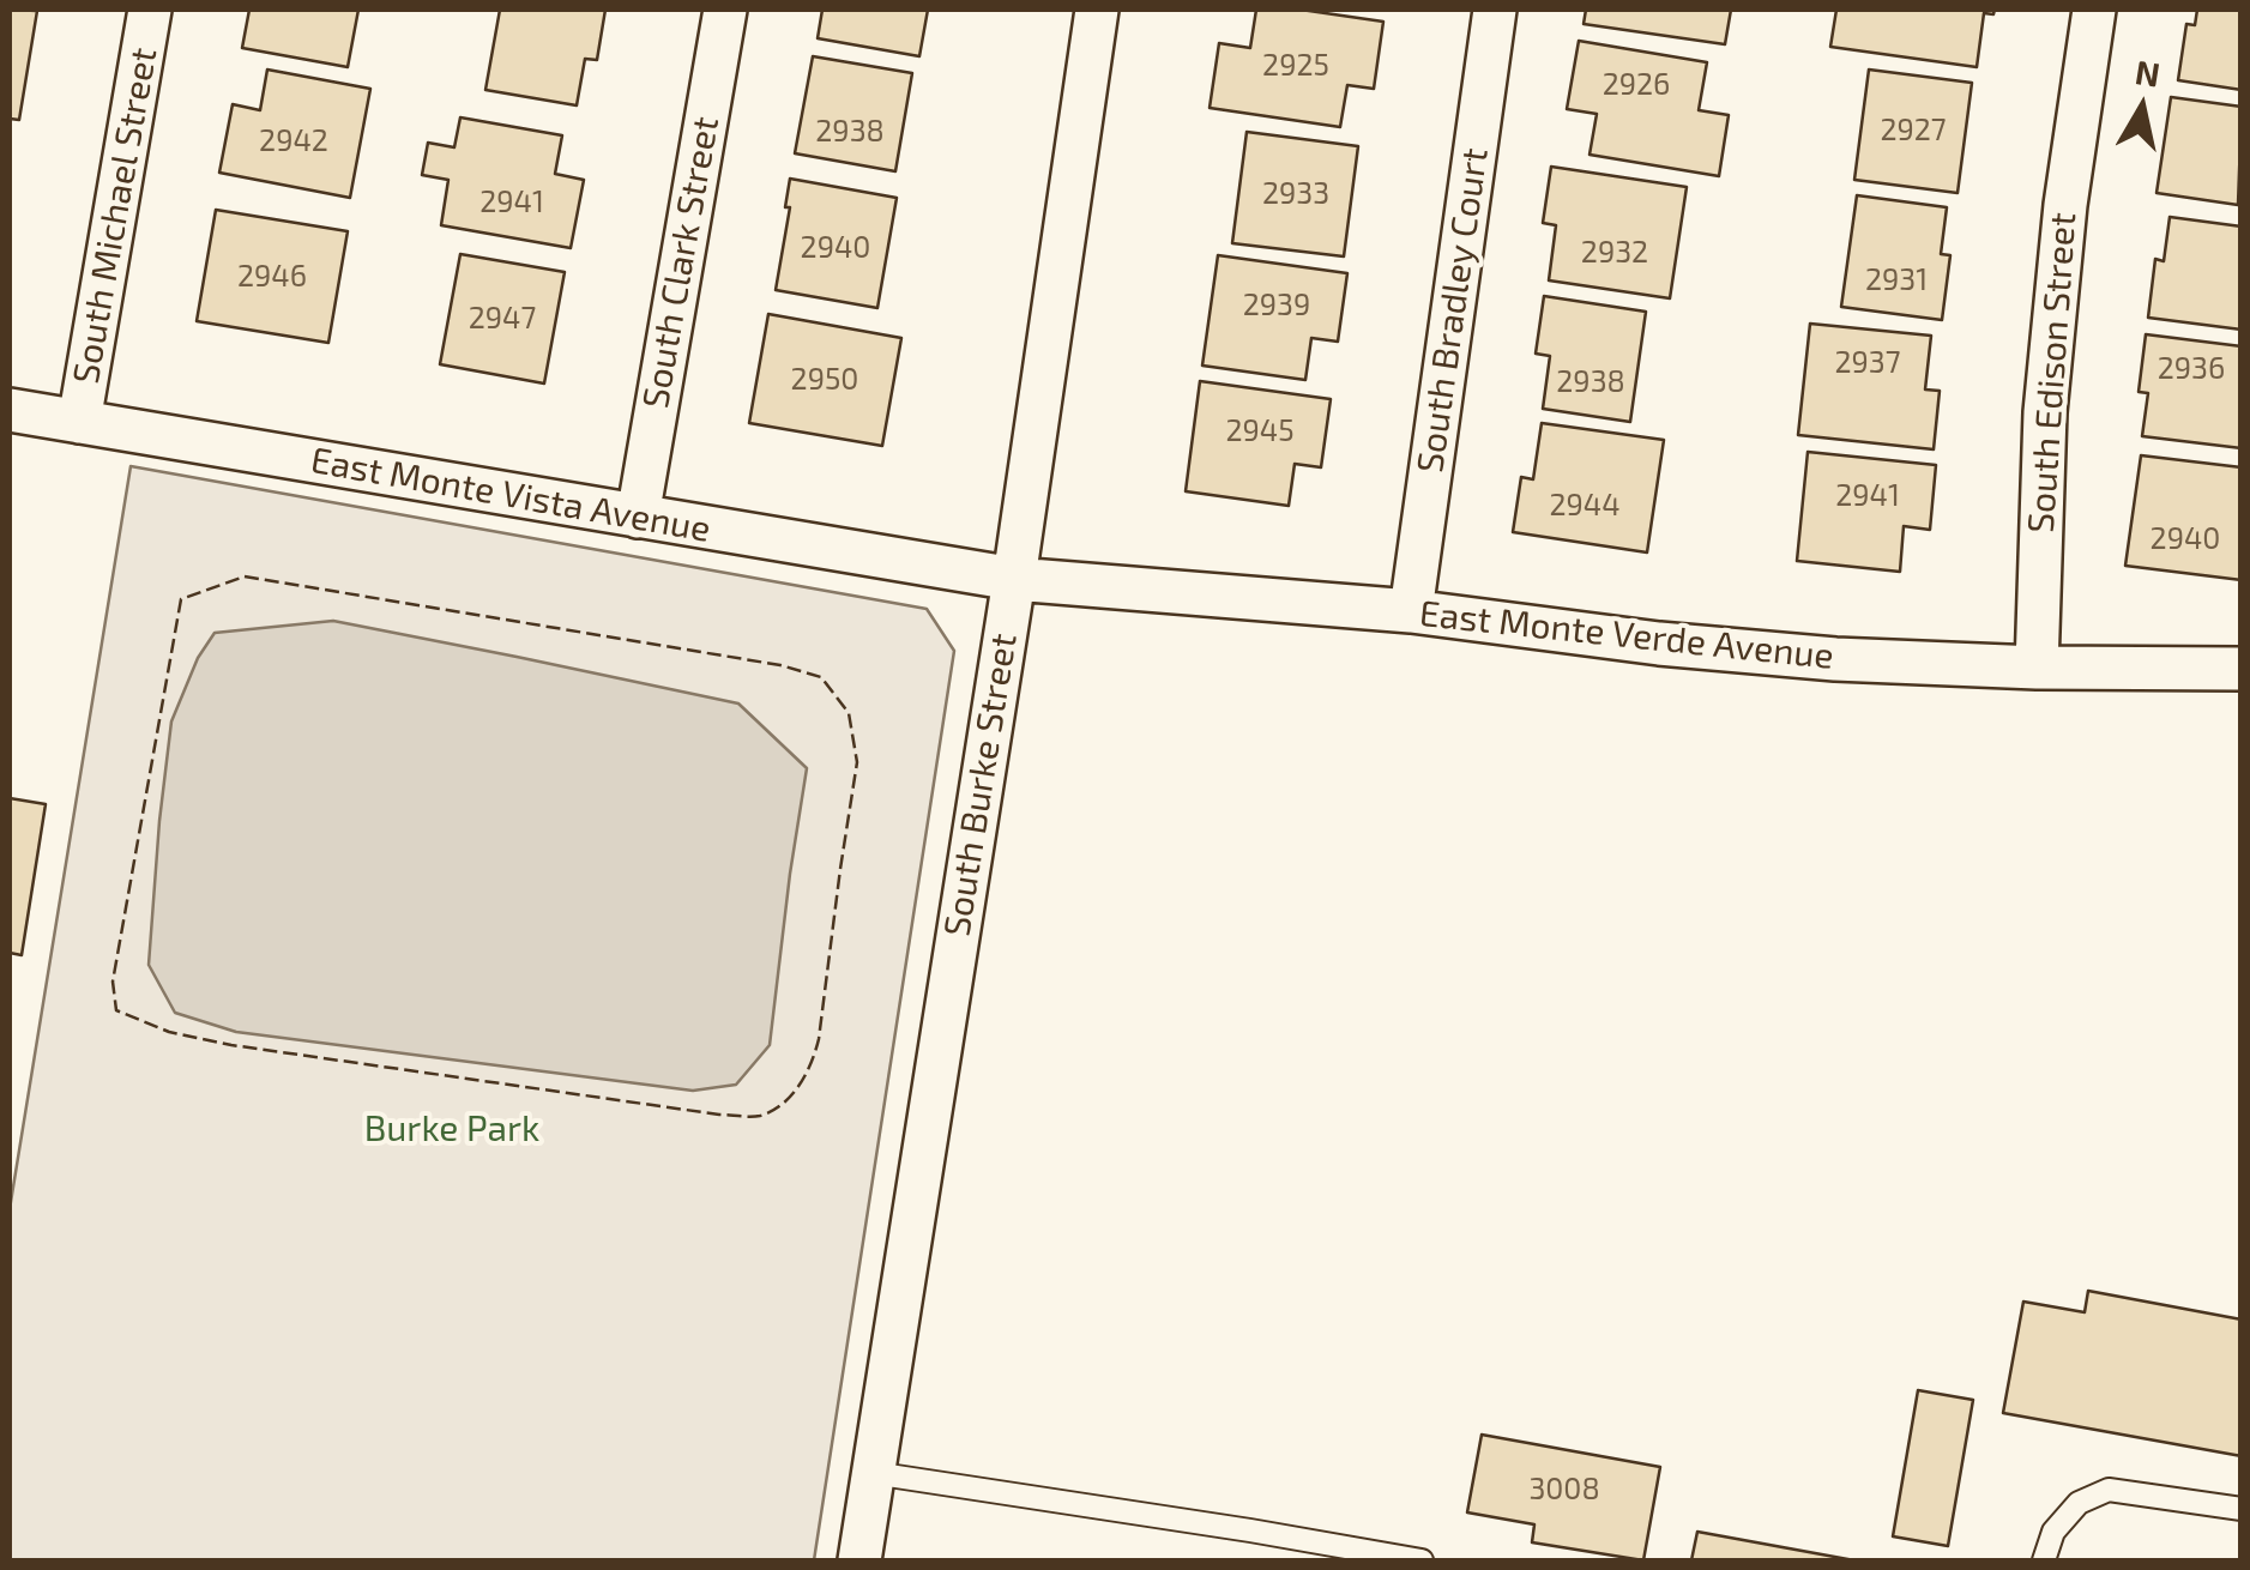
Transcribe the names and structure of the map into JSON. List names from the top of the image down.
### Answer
{
  "streets": {
    "street": [
      "South Michael Street",
      "South Clark Street",
      "South Bradley Court",
      "South Edison Street",
      "East Monte Vista Avenue",
      "East Monte Verde Avenue",
      "South Burke Street"
    ]
  },
  "crossings": [
    ["South Michael Street", "East Monte Vista Avenue"],
    ["South Clark Street", "East Monte Vista Avenue"],
    ["South Bradley Court", "East Monte Verde Avenue"],
    ["South Edison Street", "East Monte Verde Avenue"],
    ["East Monte Vista Avenue", "East Monte Verde Avenue"],
    ["East Monte Vista Avenue", "South Burke Street"],
    ["East Monte Verde Avenue", "South Burke Street"]
  ],
  "parks": ["Burke Park"],
  "house_numbers": [
    "2925",
    "2926",
    "2927",
    "2938",
    "2942",
    "2933",
    "2941",
    "2940",
    "2932",
    "2946",
    "2931",
    "2939",
    "2947",
    "2937",
    "2936",
    "2950",
    "2938",
    "2945",
    "2941",
    "2944",
    "2940",
    "3008"
  ],
  "north": "top"
}
